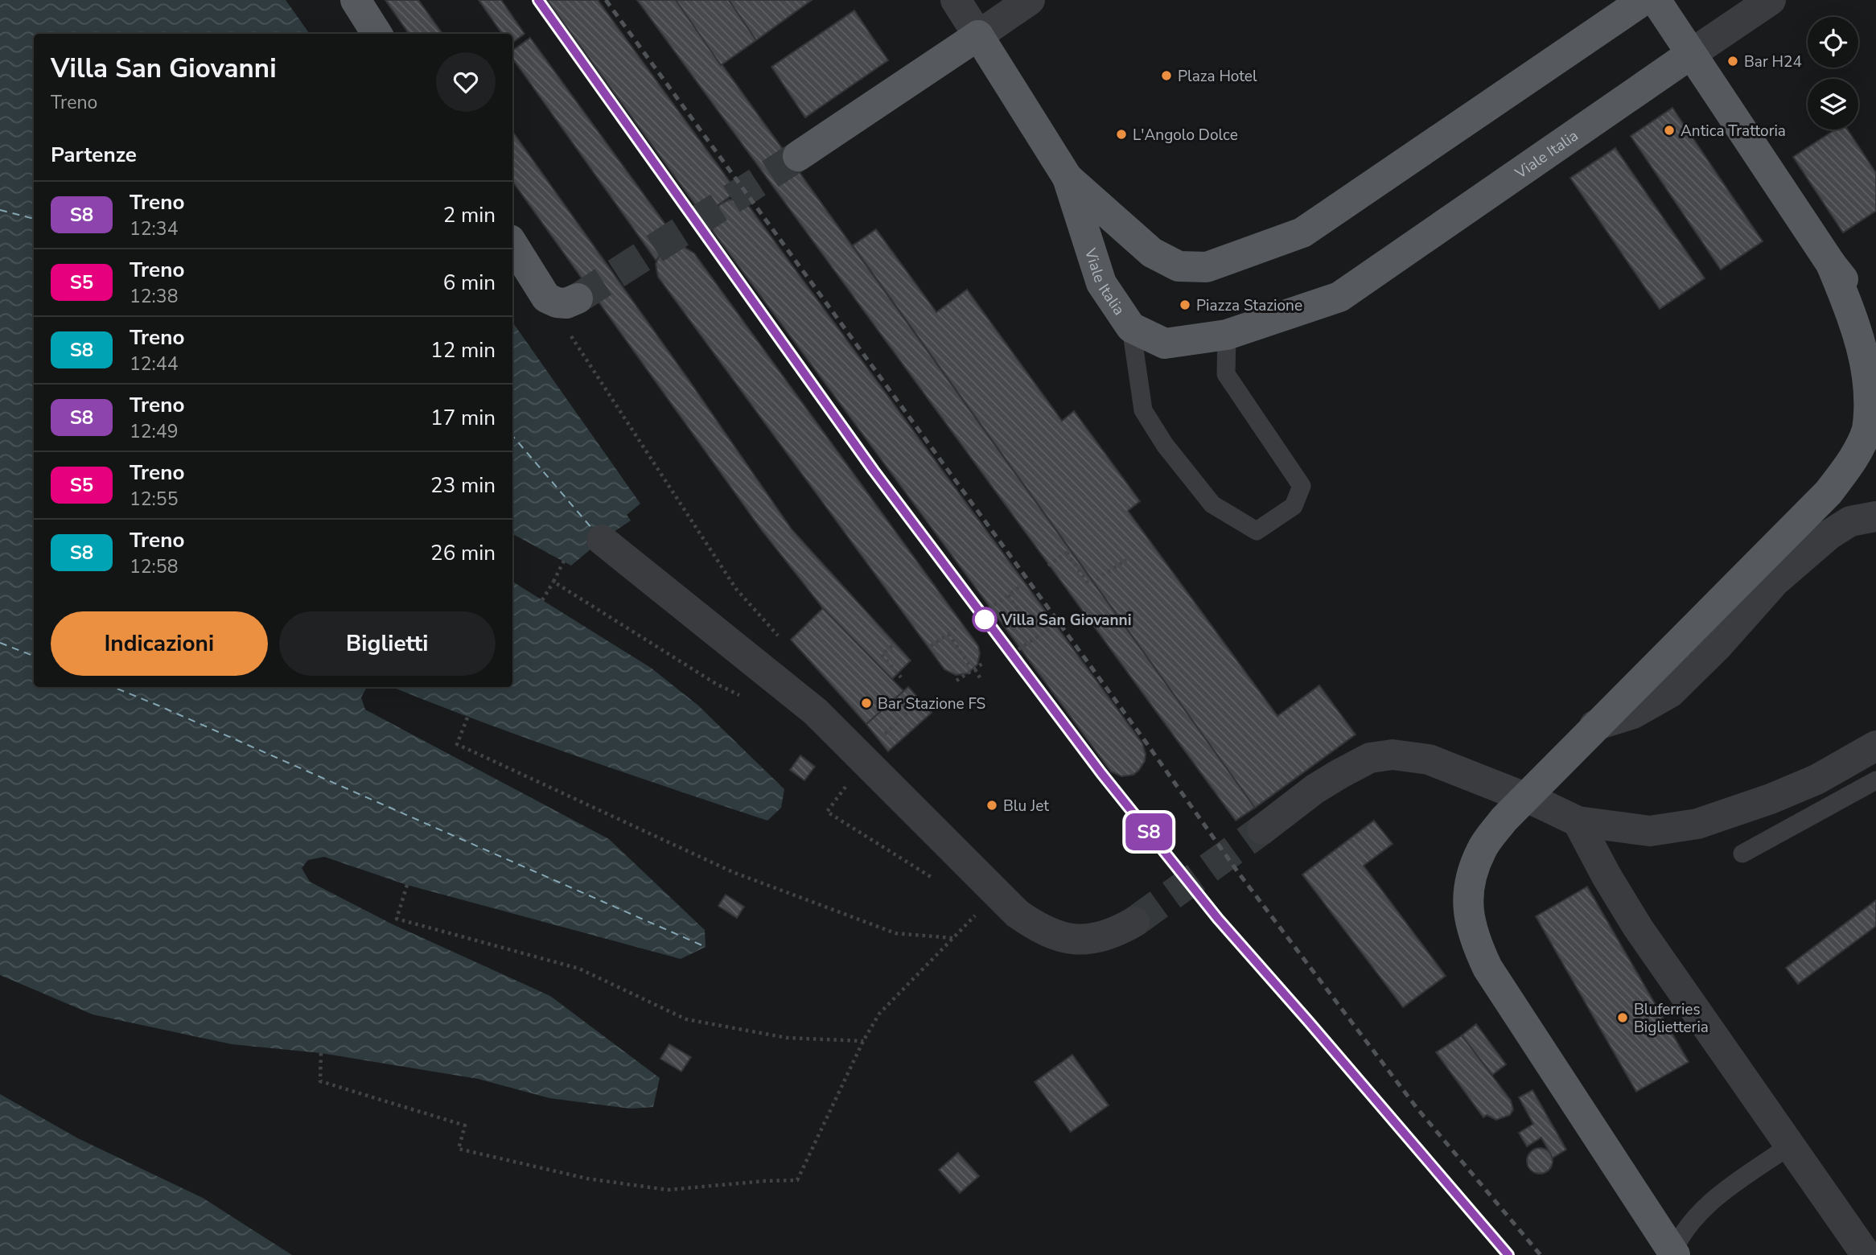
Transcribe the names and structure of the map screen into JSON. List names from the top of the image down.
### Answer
{
  "streets": {
    "main road": ["Viale Italia"]
  },
  "places": [
    "Bar H24",
    "Plaza Hotel",
    "Antica Trattoria",
    "L'Angolo Dolce",
    "Piazza Stazione",
    "Villa San Giovanni",
    "Bar Stazione FS",
    "Blu Jet",
    "Bluferries Biglietteria"
  ],
  "page": {
    "on_map": "S8",
    "heading": [
      ["Villa San Giovanni", "Treno"],
      "Partenze"
    ],
    "list": [
      {
        "mark": "S8",
        "name": "Treno",
        "note": "12:34",
        "value": "2 min"
      },
      {
        "mark": "S5",
        "name": "Treno",
        "note": "12:38",
        "value": "6 min"
      },
      {
        "mark": "S8",
        "name": "Treno",
        "note": "12:44",
        "value": "12 min"
      },
      {
        "mark": "S8",
        "name": "Treno",
        "note": "12:49",
        "value": "17 min"
      },
      {
        "mark": "S5",
        "name": "Treno",
        "note": "12:55",
        "value": "23 min"
      },
      {
        "mark": "S8",
        "name": "Treno",
        "note": "12:58",
        "value": "26 min"
      }
    ],
    "buttons": ["Indicazioni", "Biglietti"]
  }
}
